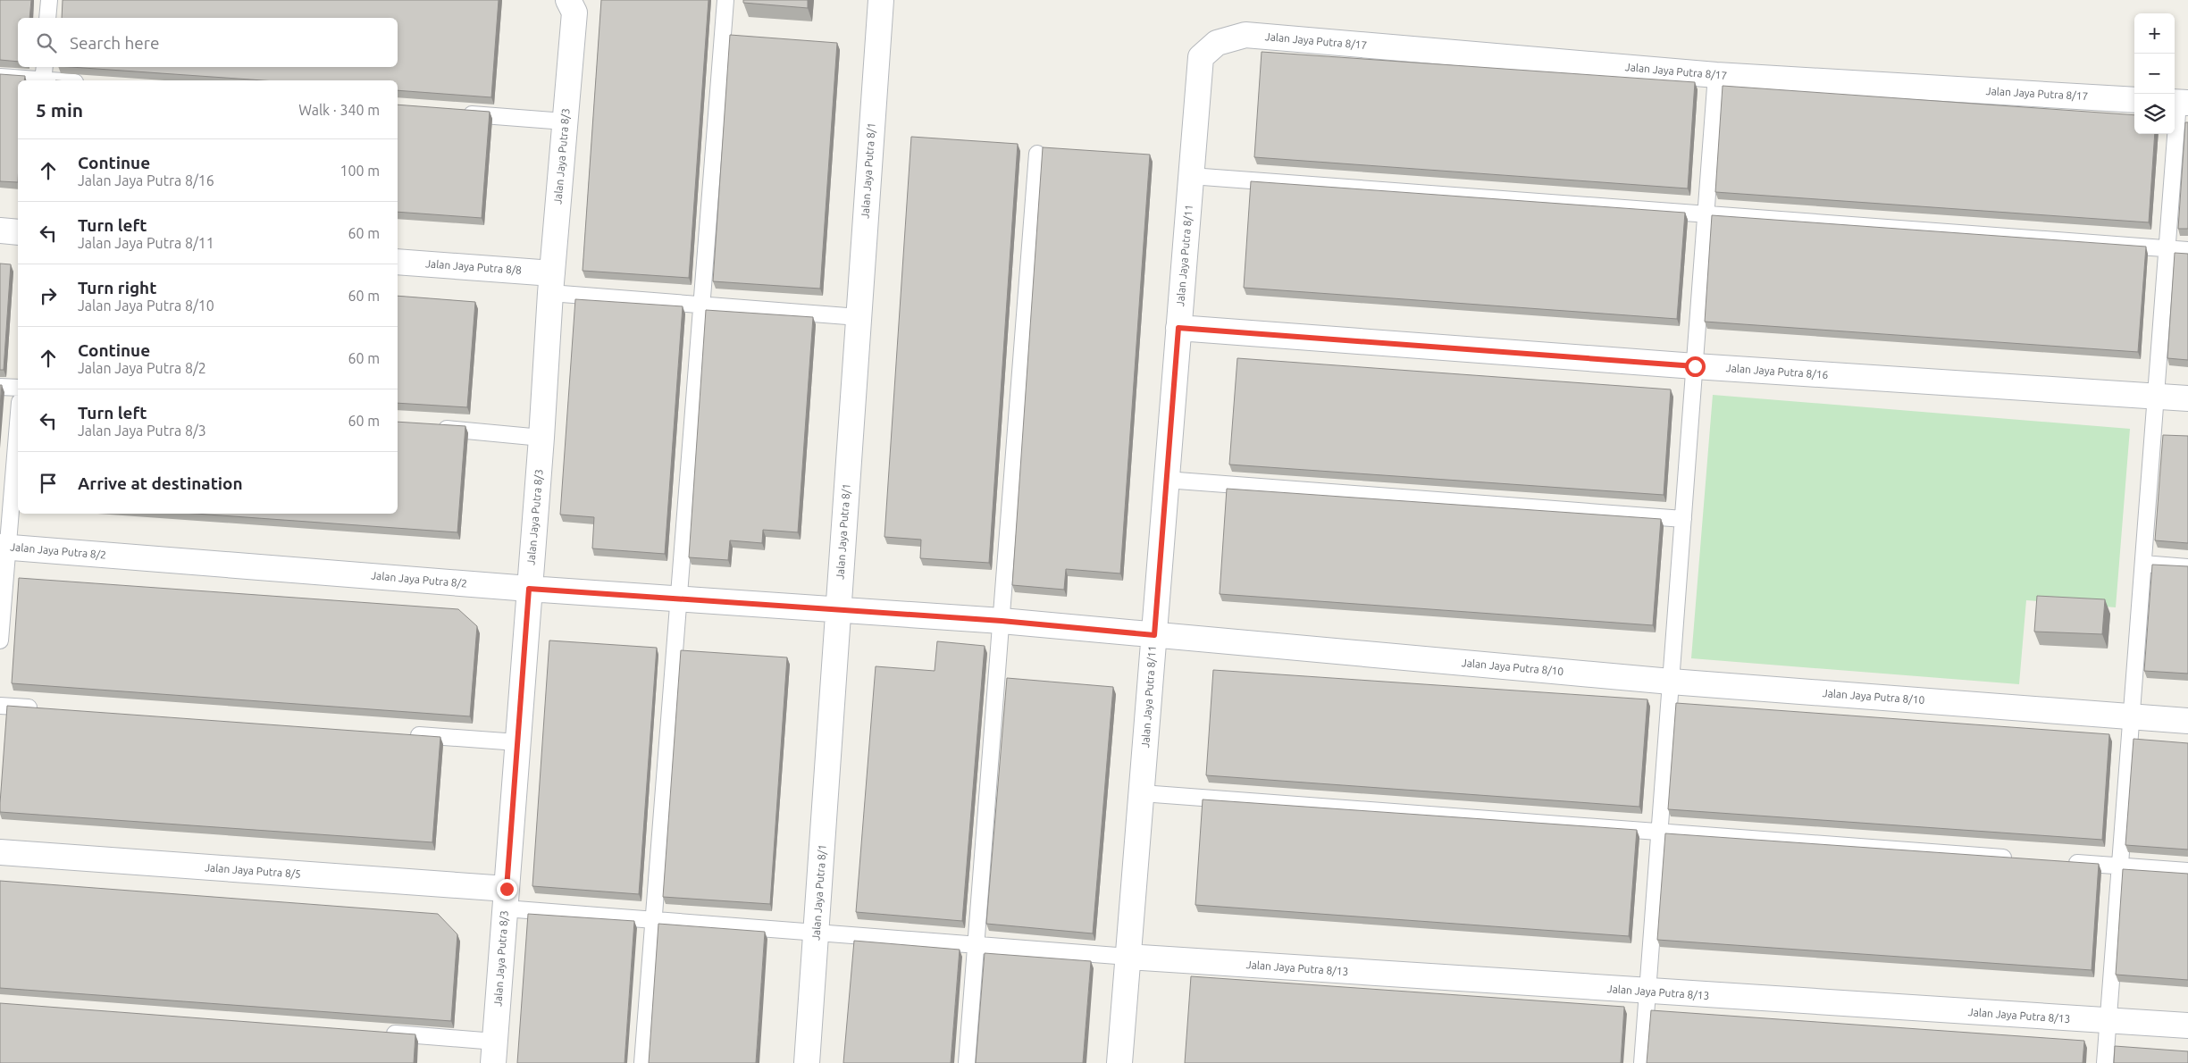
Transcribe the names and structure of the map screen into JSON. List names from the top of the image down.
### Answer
{
  "streets": {
    "street": [
      "Jalan Jaya Putra 8/17",
      "Jalan Jaya Putra 8/3",
      "Jalan Jaya Putra 8/1",
      "Jalan Jaya Putra 8/11",
      "Jalan Jaya Putra 8/8",
      "Jalan Jaya Putra 8/16",
      "Jalan Jaya Putra 8/2",
      "Jalan Jaya Putra 8/10",
      "Jalan Jaya Putra 8/5",
      "Jalan Jaya Putra 8/13"
    ]
  },
  "crossings": [
    ["Jalan Jaya Putra 8/17", "Jalan Jaya Putra 8/11"],
    ["Jalan Jaya Putra 8/3", "Jalan Jaya Putra 8/8"],
    ["Jalan Jaya Putra 8/3", "Jalan Jaya Putra 8/2"],
    ["Jalan Jaya Putra 8/3", "Jalan Jaya Putra 8/5"],
    ["Jalan Jaya Putra 8/1", "Jalan Jaya Putra 8/2"],
    ["Jalan Jaya Putra 8/1", "Jalan Jaya Putra 8/10"],
    ["Jalan Jaya Putra 8/11", "Jalan Jaya Putra 8/16"],
    ["Jalan Jaya Putra 8/11", "Jalan Jaya Putra 8/10"],
    ["Jalan Jaya Putra 8/11", "Jalan Jaya Putra 8/13"],
    ["Jalan Jaya Putra 8/2", "Jalan Jaya Putra 8/10"]
  ],
  "page": {
    "map_buttons": ["+", "−"],
    "search": "Search here",
    "heading": ["5 min", "Walk · 340 m"],
    "list": [
      ["Continue", "Jalan Jaya Putra 8/16", "100 m"],
      ["Turn left", "Jalan Jaya Putra 8/11", "60 m"],
      ["Turn right", "Jalan Jaya Putra 8/10", "60 m"],
      ["Continue", "Jalan Jaya Putra 8/2", "60 m"],
      ["Turn left", "Jalan Jaya Putra 8/3", "60 m"],
      "Arrive at destination"
    ]
  }
}
